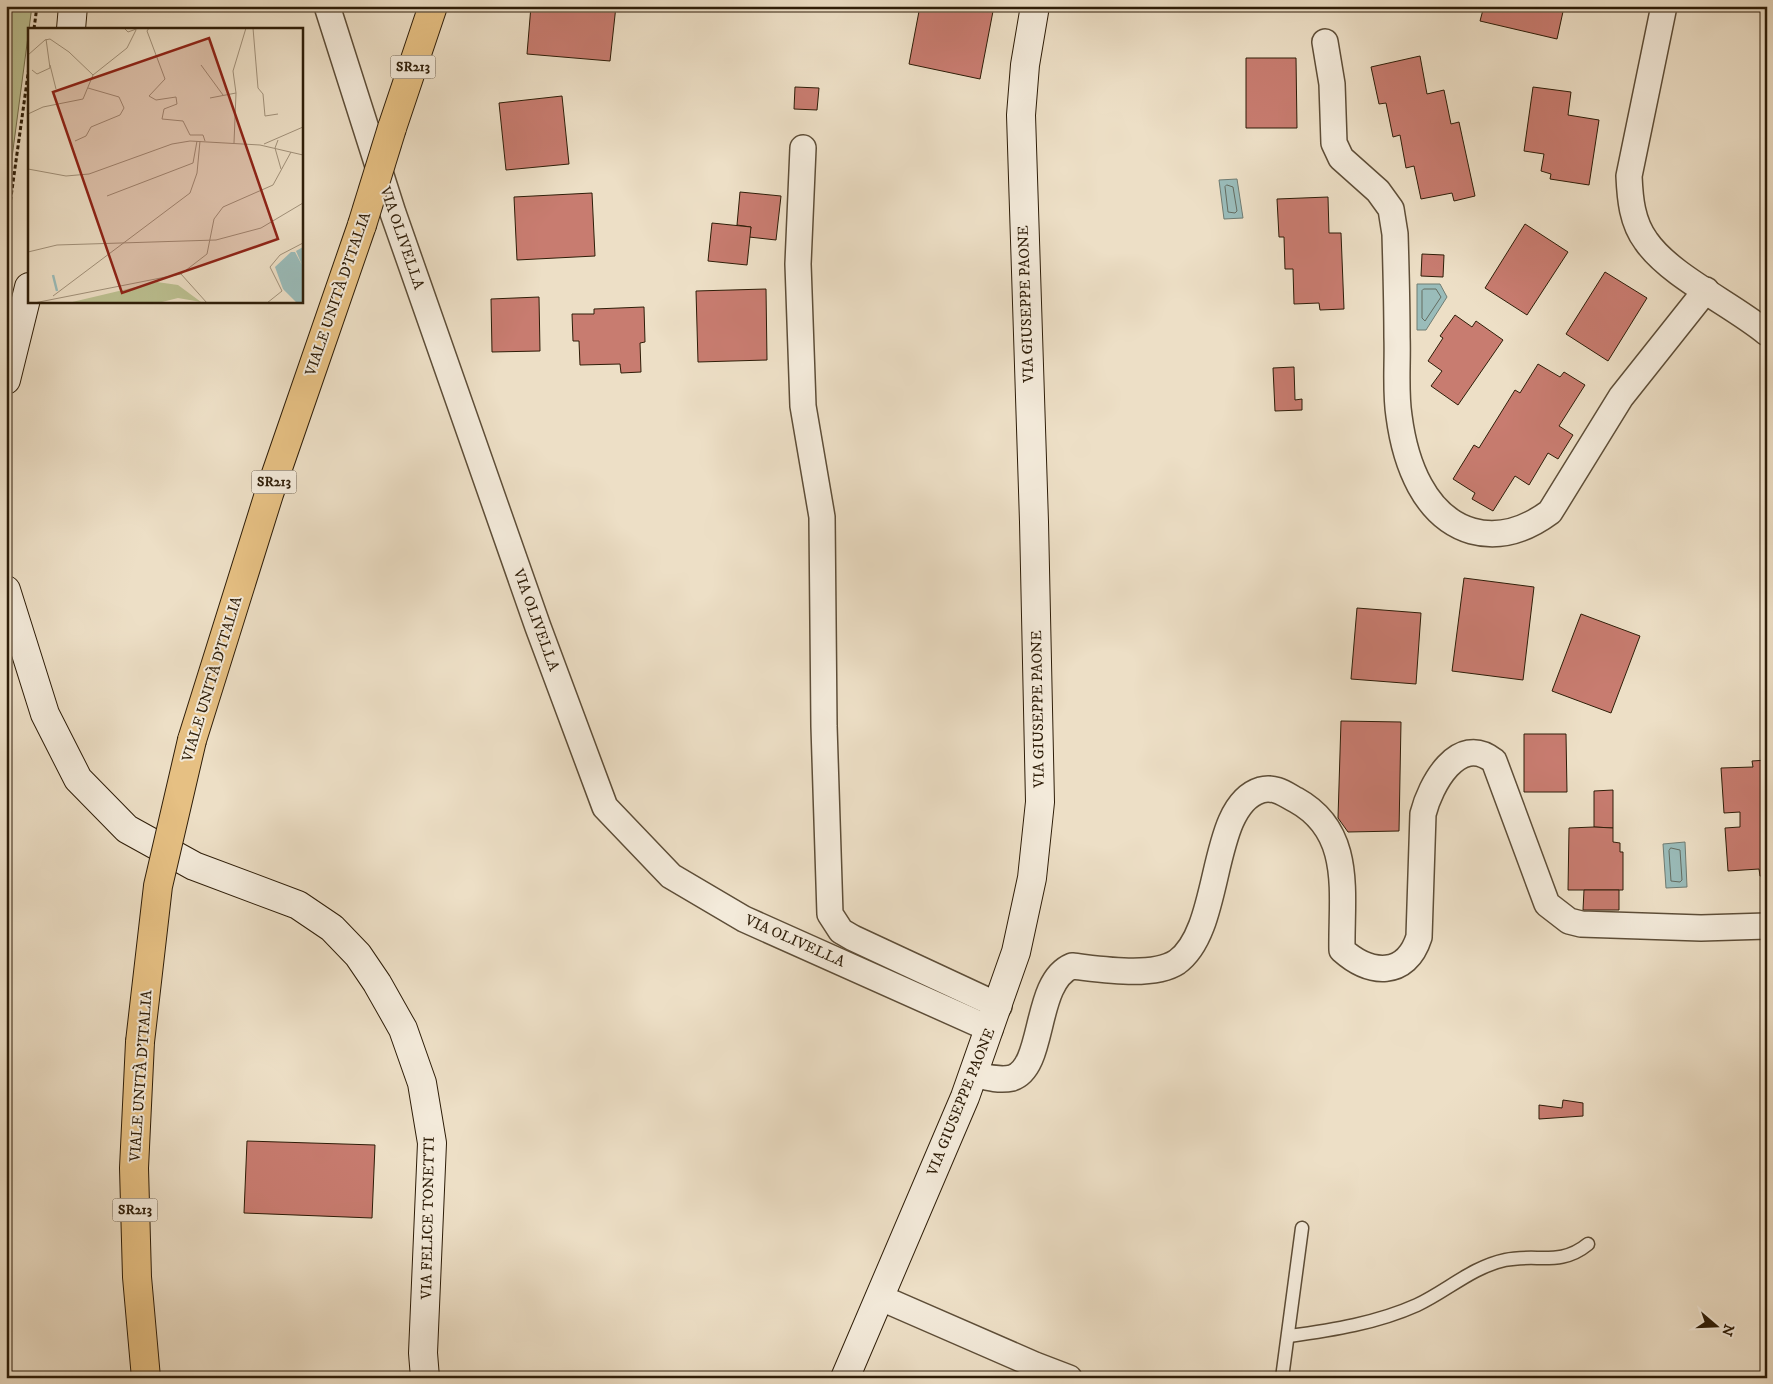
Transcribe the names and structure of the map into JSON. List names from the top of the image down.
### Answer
{
  "streets": {
    "main road": ["SR213", "VIALE UNITÀ D'ITALIA"],
    "street": ["VIA OLIVELLA", "VIA GIUSEPPE PAONE", "VIA FELICE TONETTI"]
  },
  "crossings": [
    ["VIA OLIVELLA", "VIA GIUSEPPE PAONE"]
  ],
  "north": "right"
}
